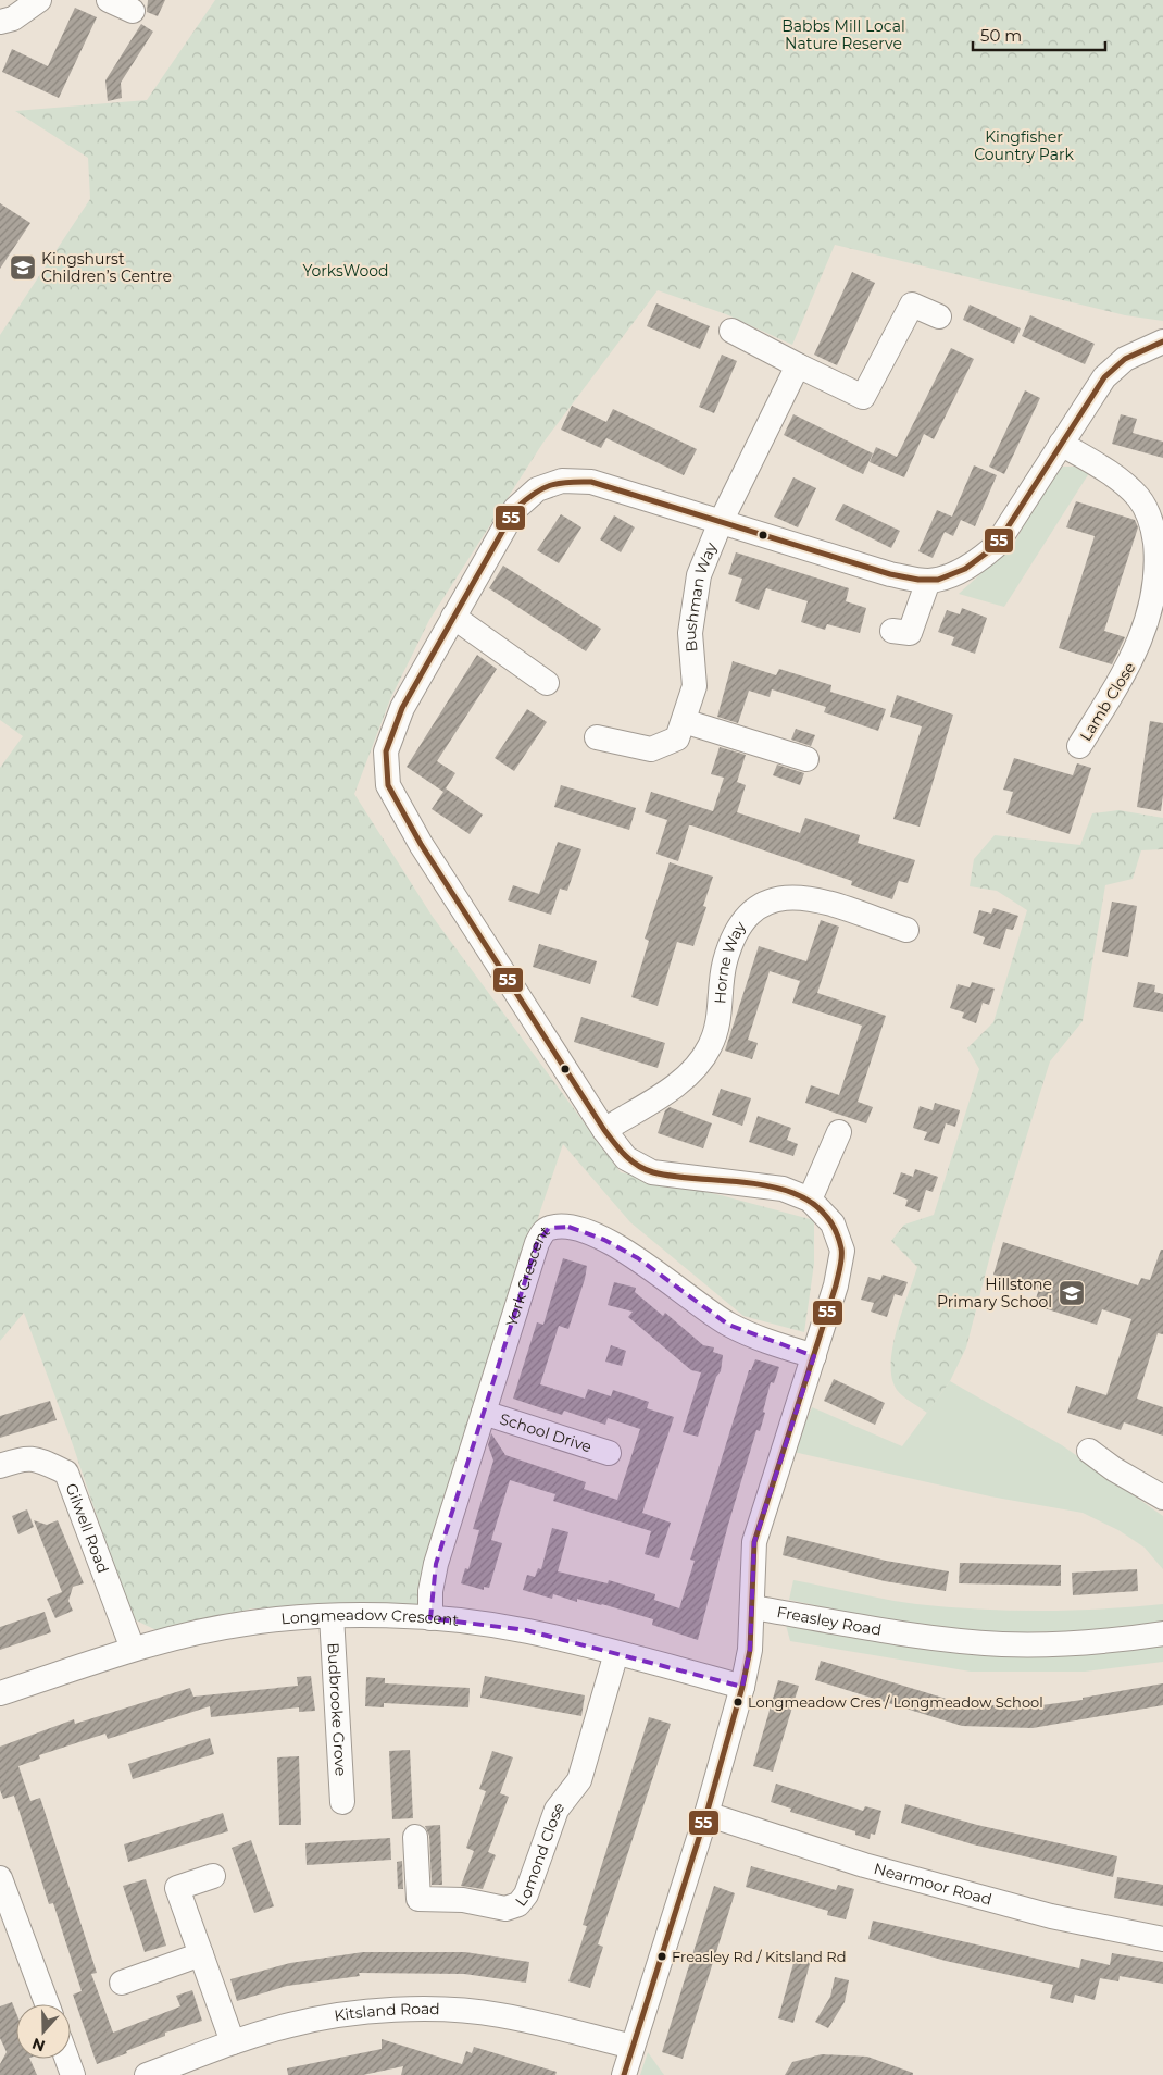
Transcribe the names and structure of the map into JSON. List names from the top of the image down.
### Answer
{
  "streets": {
    "street": [
      "Bushman Way",
      "Lamb Close",
      "Horne Way",
      "York Crescent",
      "School Drive",
      "Gilwell Road",
      "Freasley Road",
      "Longmeadow Crescent",
      "Budbrooke Grove",
      "Lomond Close",
      "Nearmoor Road",
      "Kitsland Road"
    ]
  },
  "crossings": [
    ["York Crescent", "School Drive"],
    ["York Crescent", "Longmeadow Crescent"],
    ["Gilwell Road", "Longmeadow Crescent"],
    ["Longmeadow Crescent", "Budbrooke Grove"],
    ["Longmeadow Crescent", "Lomond Close"]
  ],
  "parks": ["Babbs Mill Local Nature Reserve", "Kingfisher Country Park", "YorksWood"],
  "places": {
    "school or university": ["Kingshurst Children’s Centre", "Hillstone Primary School"],
    "other": ["Longmeadow Cres / Longmeadow School", "Freasley Rd / Kitsland Rd"]
  },
  "lines": ["transit line 55"],
  "scale_bar": "50 m",
  "north": "bottom"
}
